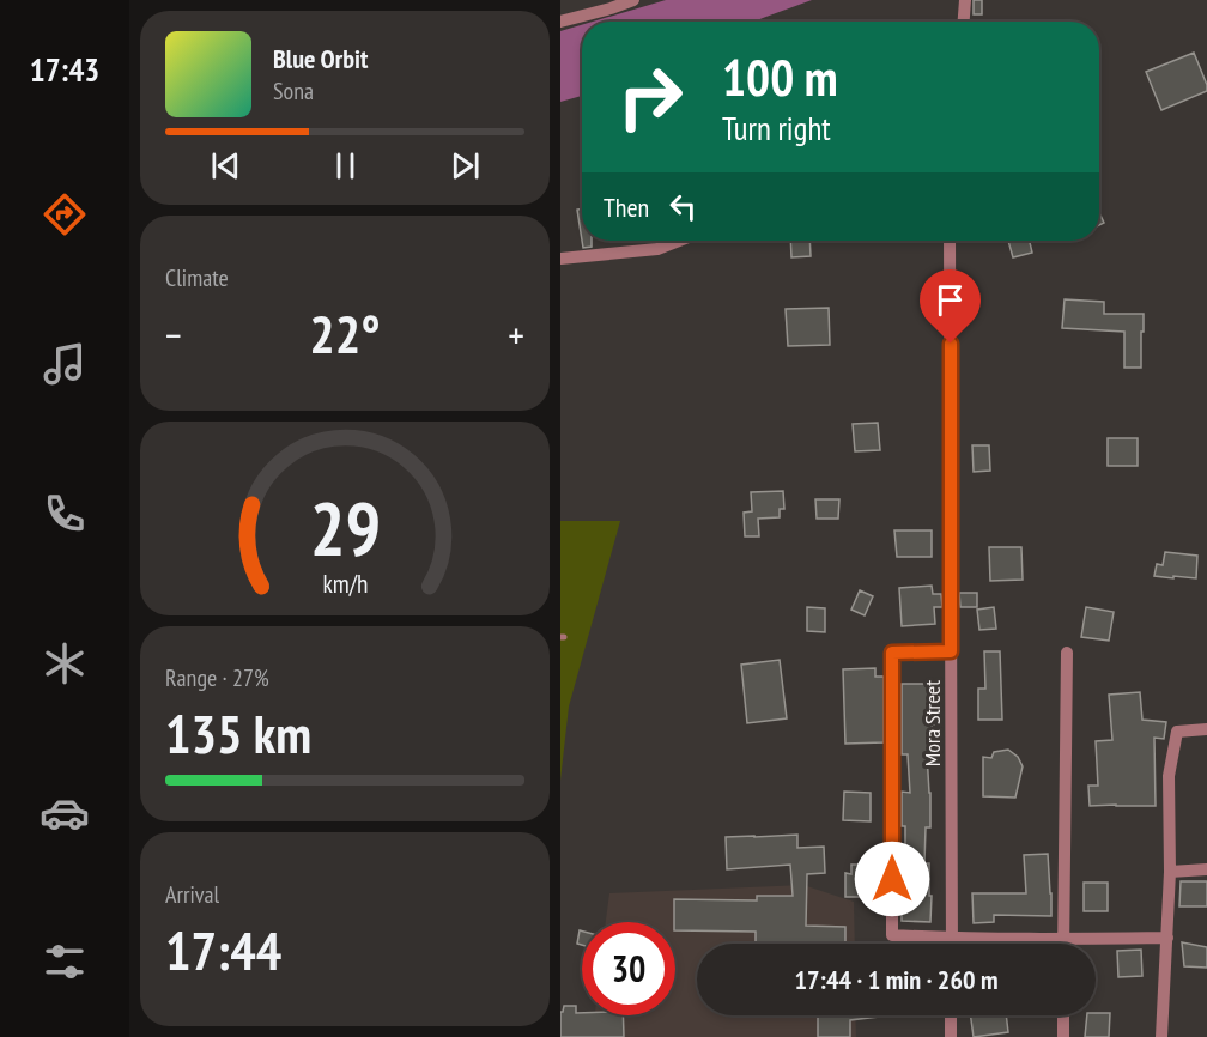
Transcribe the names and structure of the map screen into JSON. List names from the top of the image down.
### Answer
{
  "streets": {
    "street": ["Mora Street"]
  },
  "page": {
    "tabs": "17:43",
    "turn": ["100 m", "Turn right"],
    "song": ["Blue Orbit", "Sona"],
    "then": "Then",
    "tile": [
      "Climate",
      ["Range · 27%", "135 km"],
      ["Arrival", "17:44"]
    ],
    "heat": ["−", "22°", "+"],
    "limit": "30",
    "trip": "17:44 · 1 min · 260 m",
    "gauge": ["29", "km/h"]
  }
}
